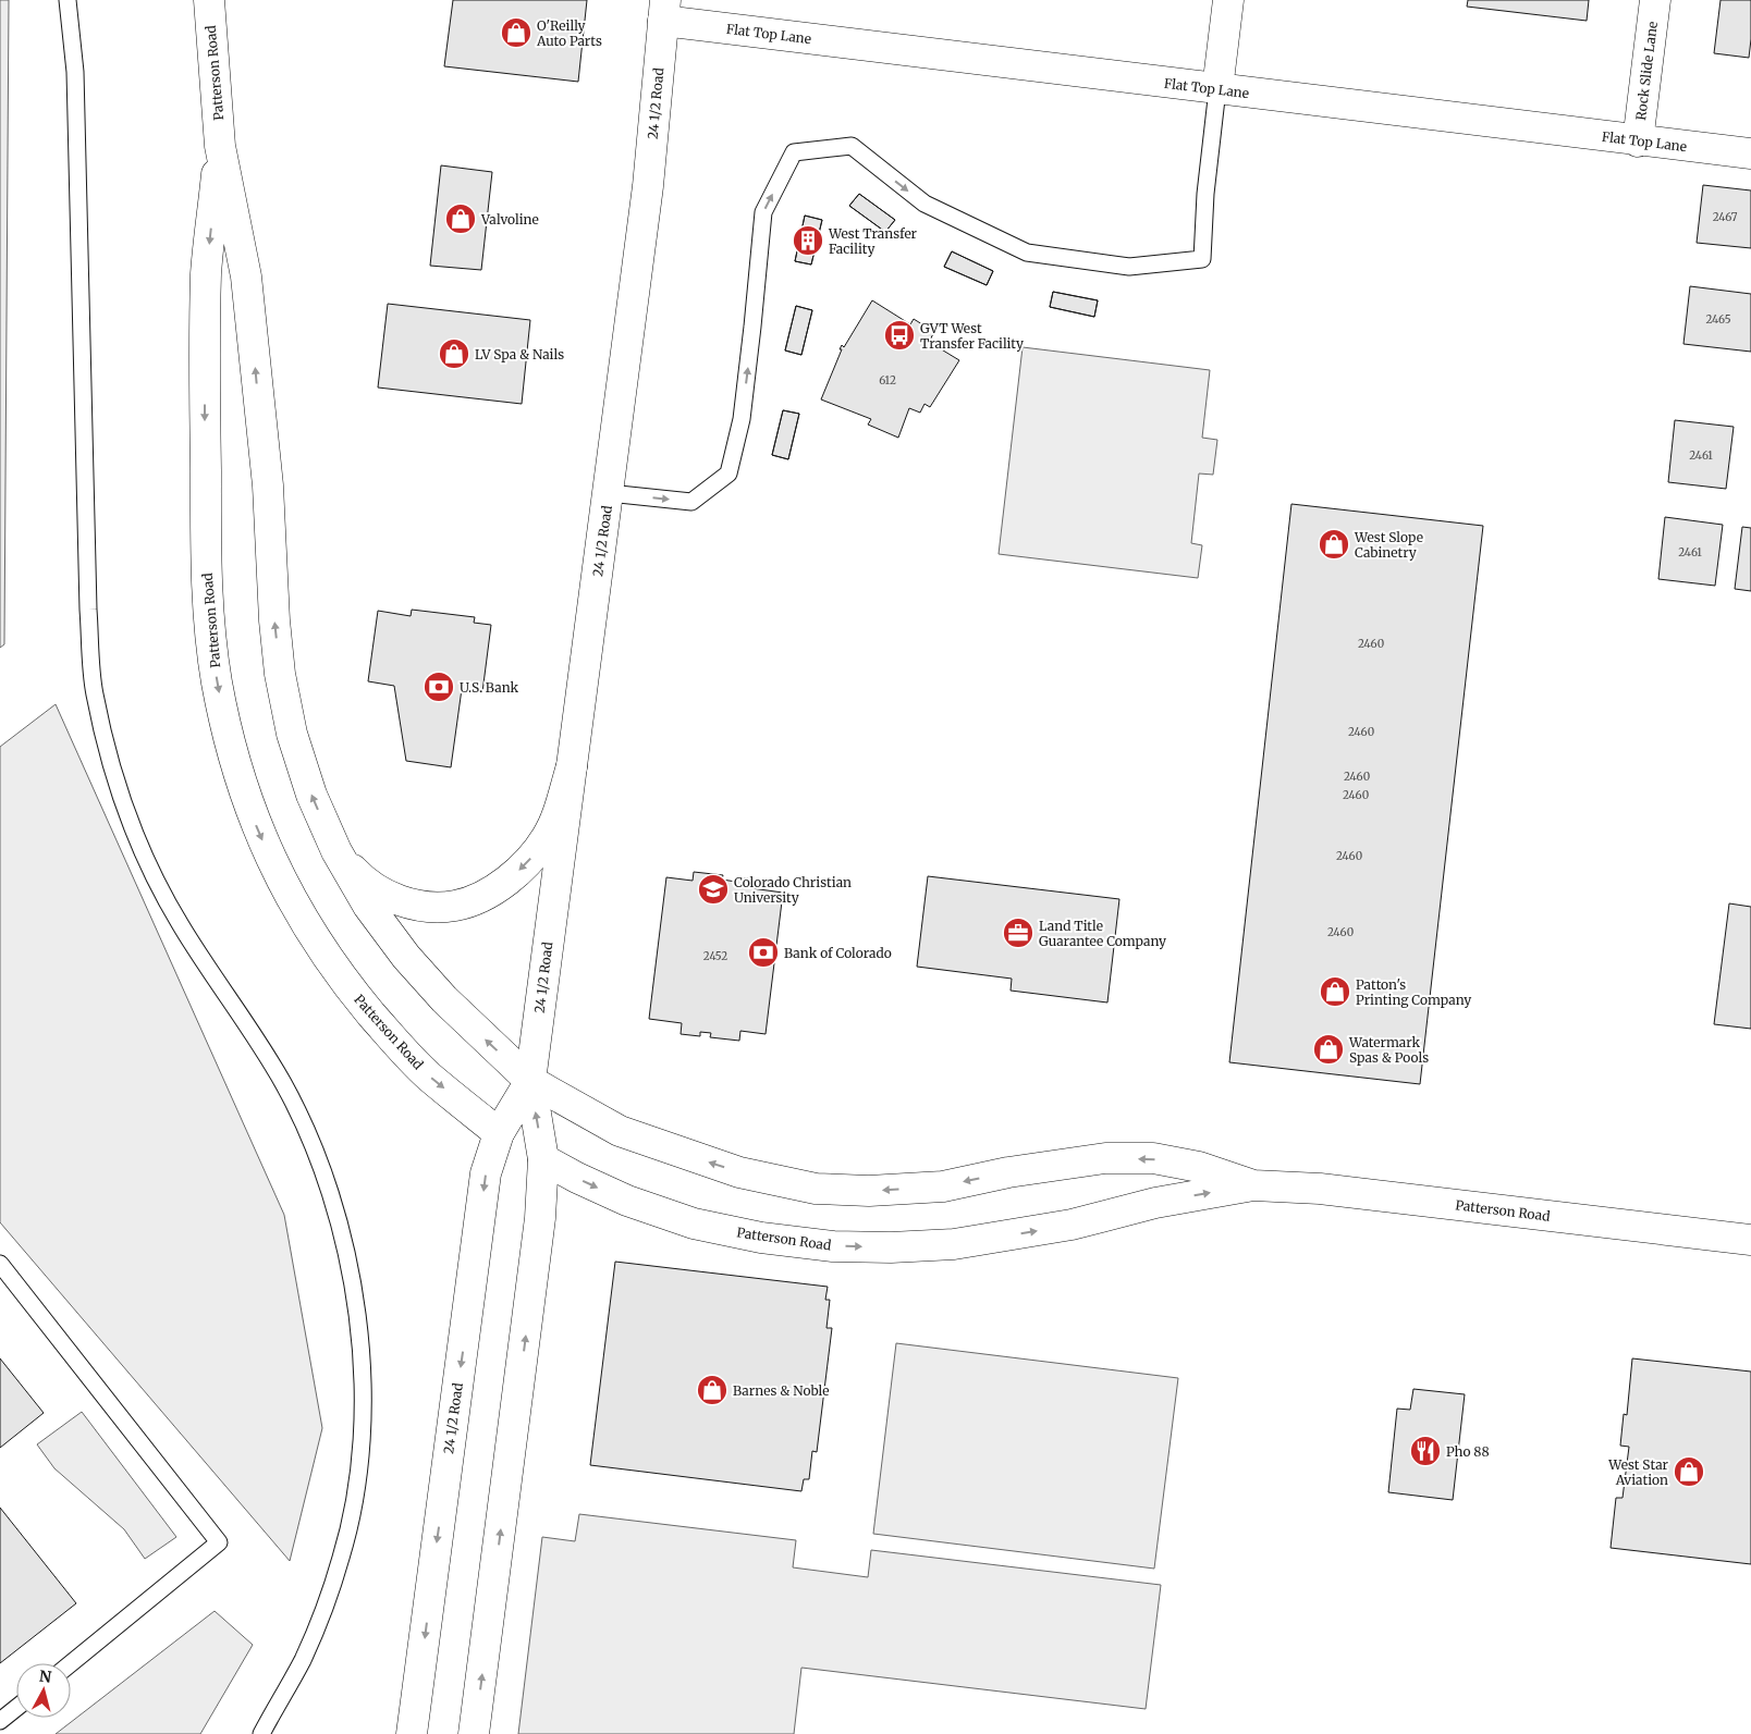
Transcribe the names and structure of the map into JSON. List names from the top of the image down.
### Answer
{
  "streets": {
    "main road": [
      "Flat Top Lane",
      "Rock Slide Lane",
      "Patterson Road",
      "24 1/2 Road"
    ]
  },
  "crossings": [
    ["Flat Top Lane", "Rock Slide Lane"],
    ["Flat Top Lane", "24 1/2 Road"],
    ["Patterson Road", "24 1/2 Road"]
  ],
  "places": {
    "shop": [
      "O'Reilly Auto Parts",
      "Valvoline",
      "LV Spa & Nails",
      "West Slope Cabinetry",
      "Patton's Printing Company",
      "Watermark Spas & Pools",
      "Barnes & Noble",
      "West Star Aviation"
    ],
    "building": ["West Transfer Facility"],
    "bus stop": ["GVT West Transfer Facility"],
    "bank": ["U.S. Bank", "Bank of Colorado"],
    "school or university": ["Colorado Christian University"],
    "office": ["Land Title Guarantee Company"],
    "restaurant": ["Pho 88"]
  },
  "house_numbers": [
    "2467",
    "2465",
    "612",
    "2461",
    "2461",
    "2460",
    "2460",
    "2460",
    "2460",
    "2460",
    "2460",
    "2452"
  ],
  "north": "top"
}
